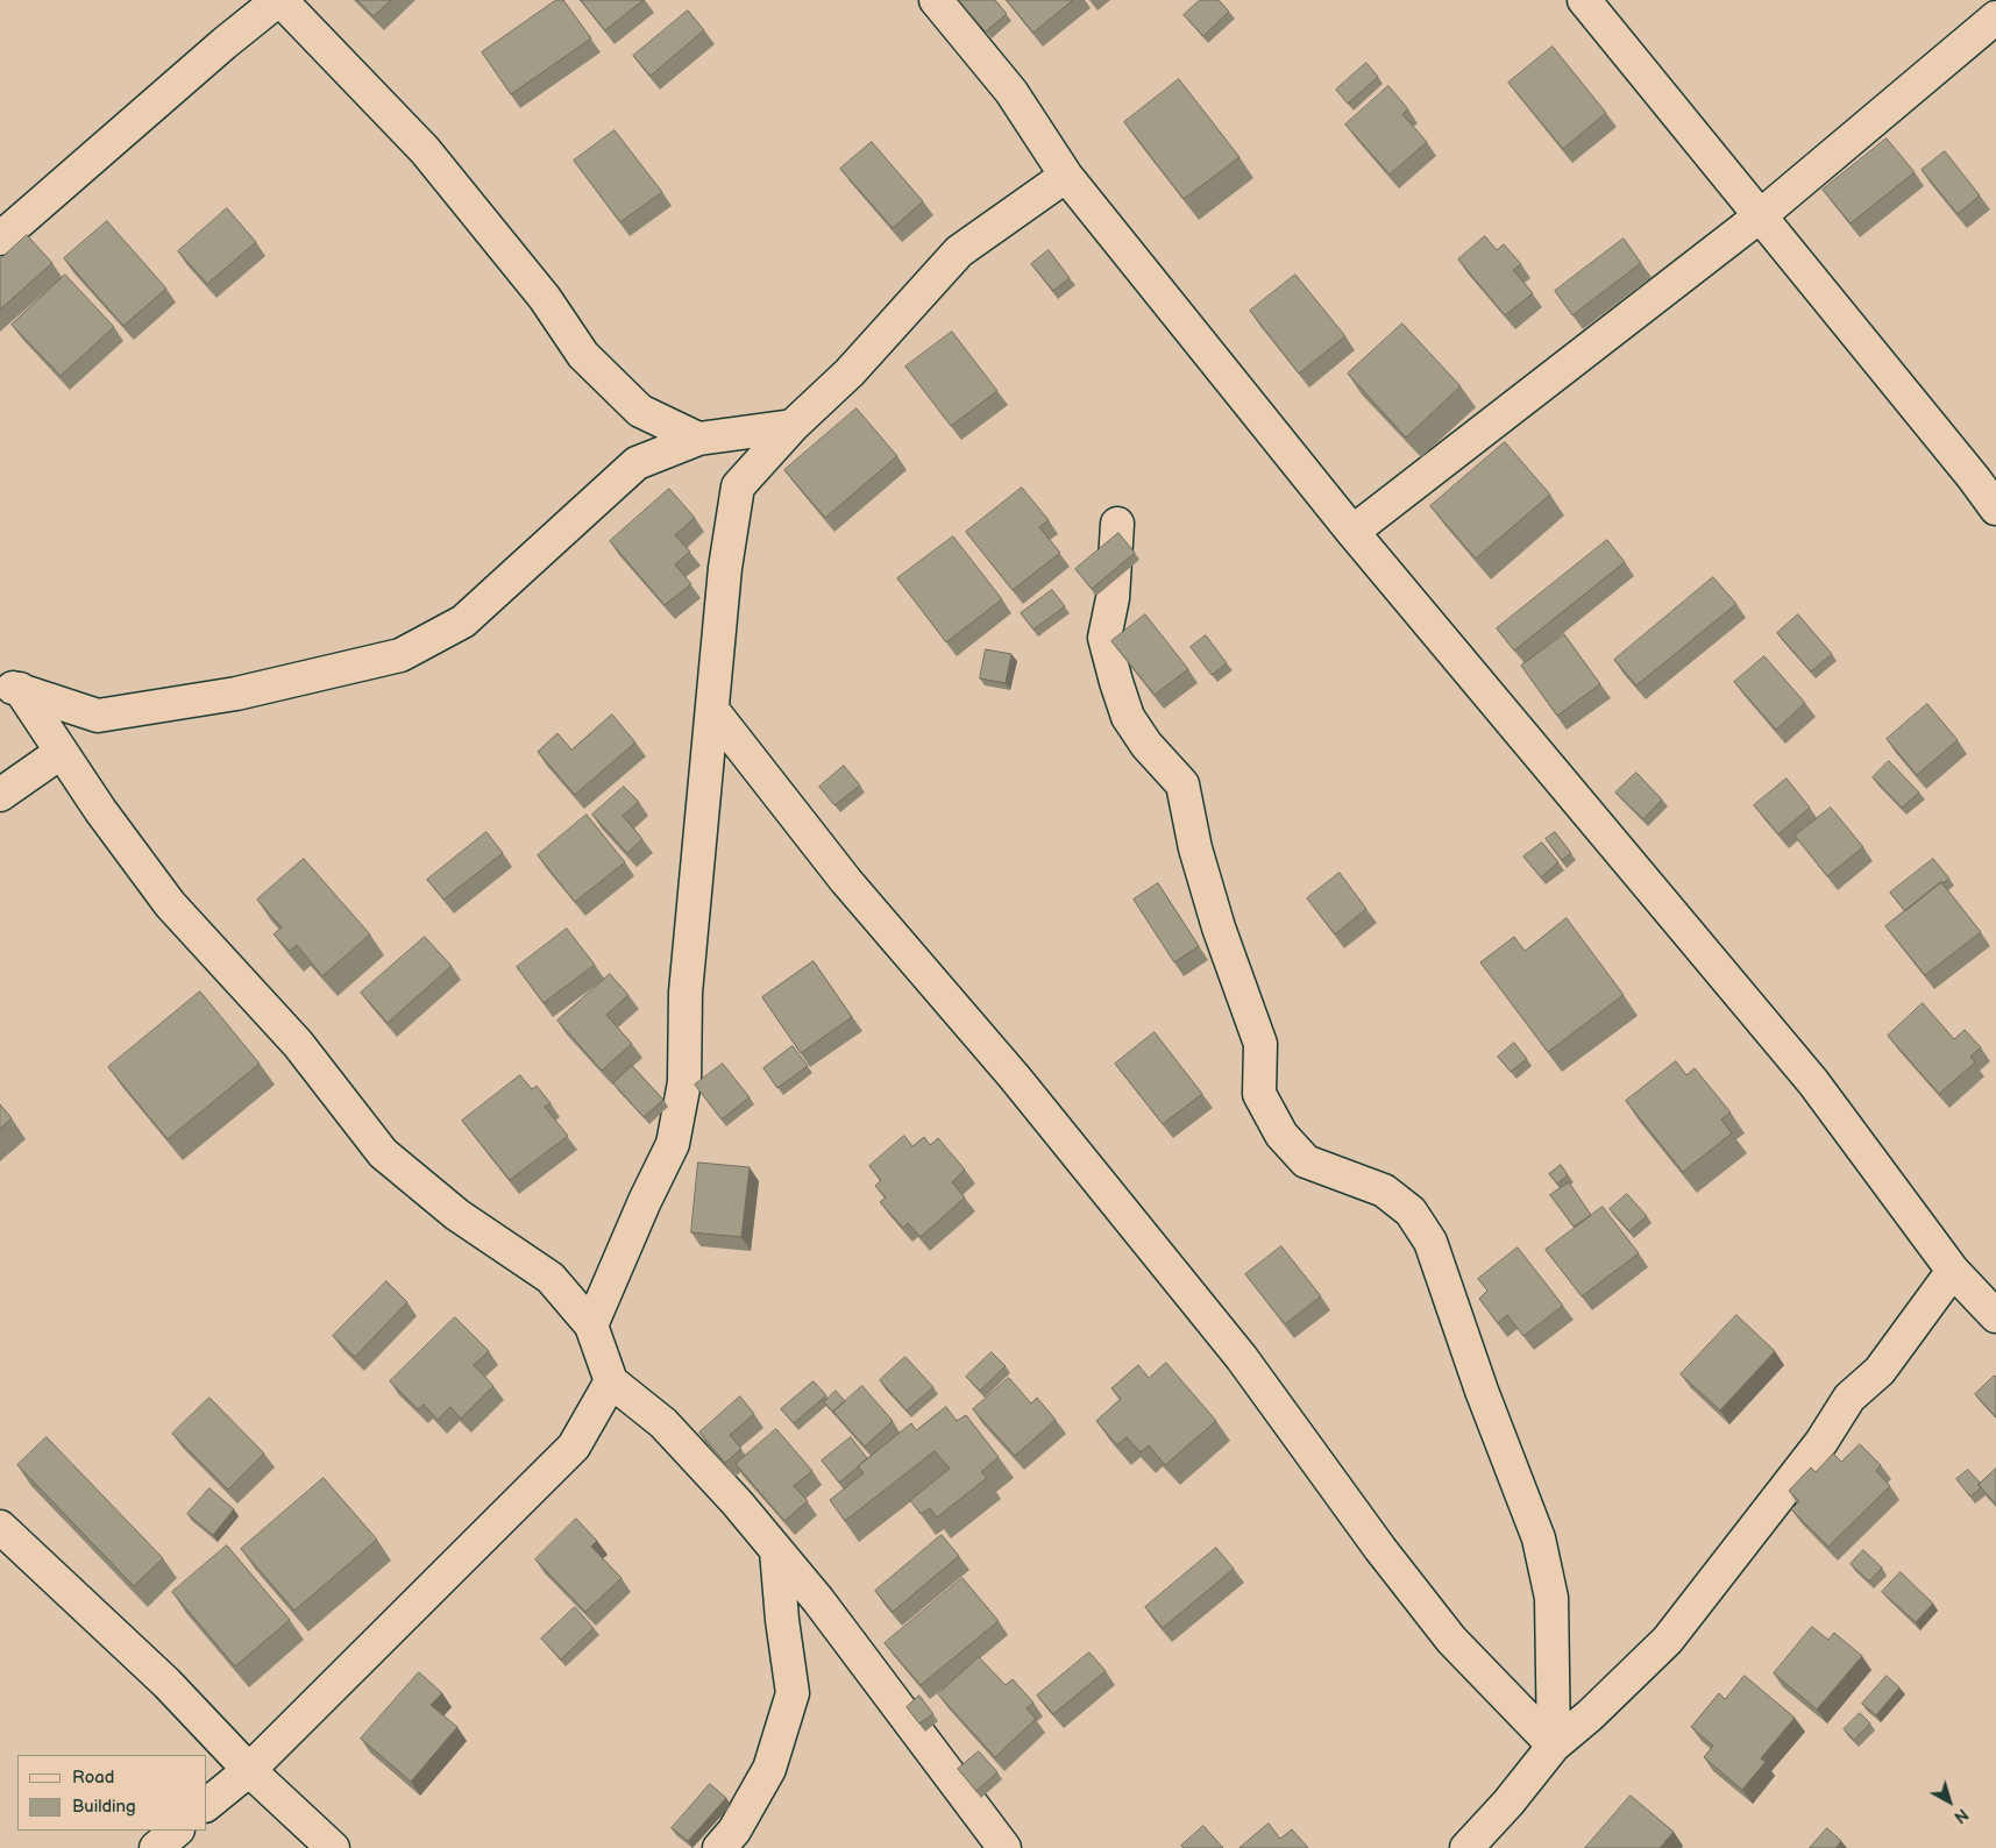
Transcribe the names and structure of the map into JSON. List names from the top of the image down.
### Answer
{
  "legend": ["Road", "Building"],
  "north": "bottom right"
}
